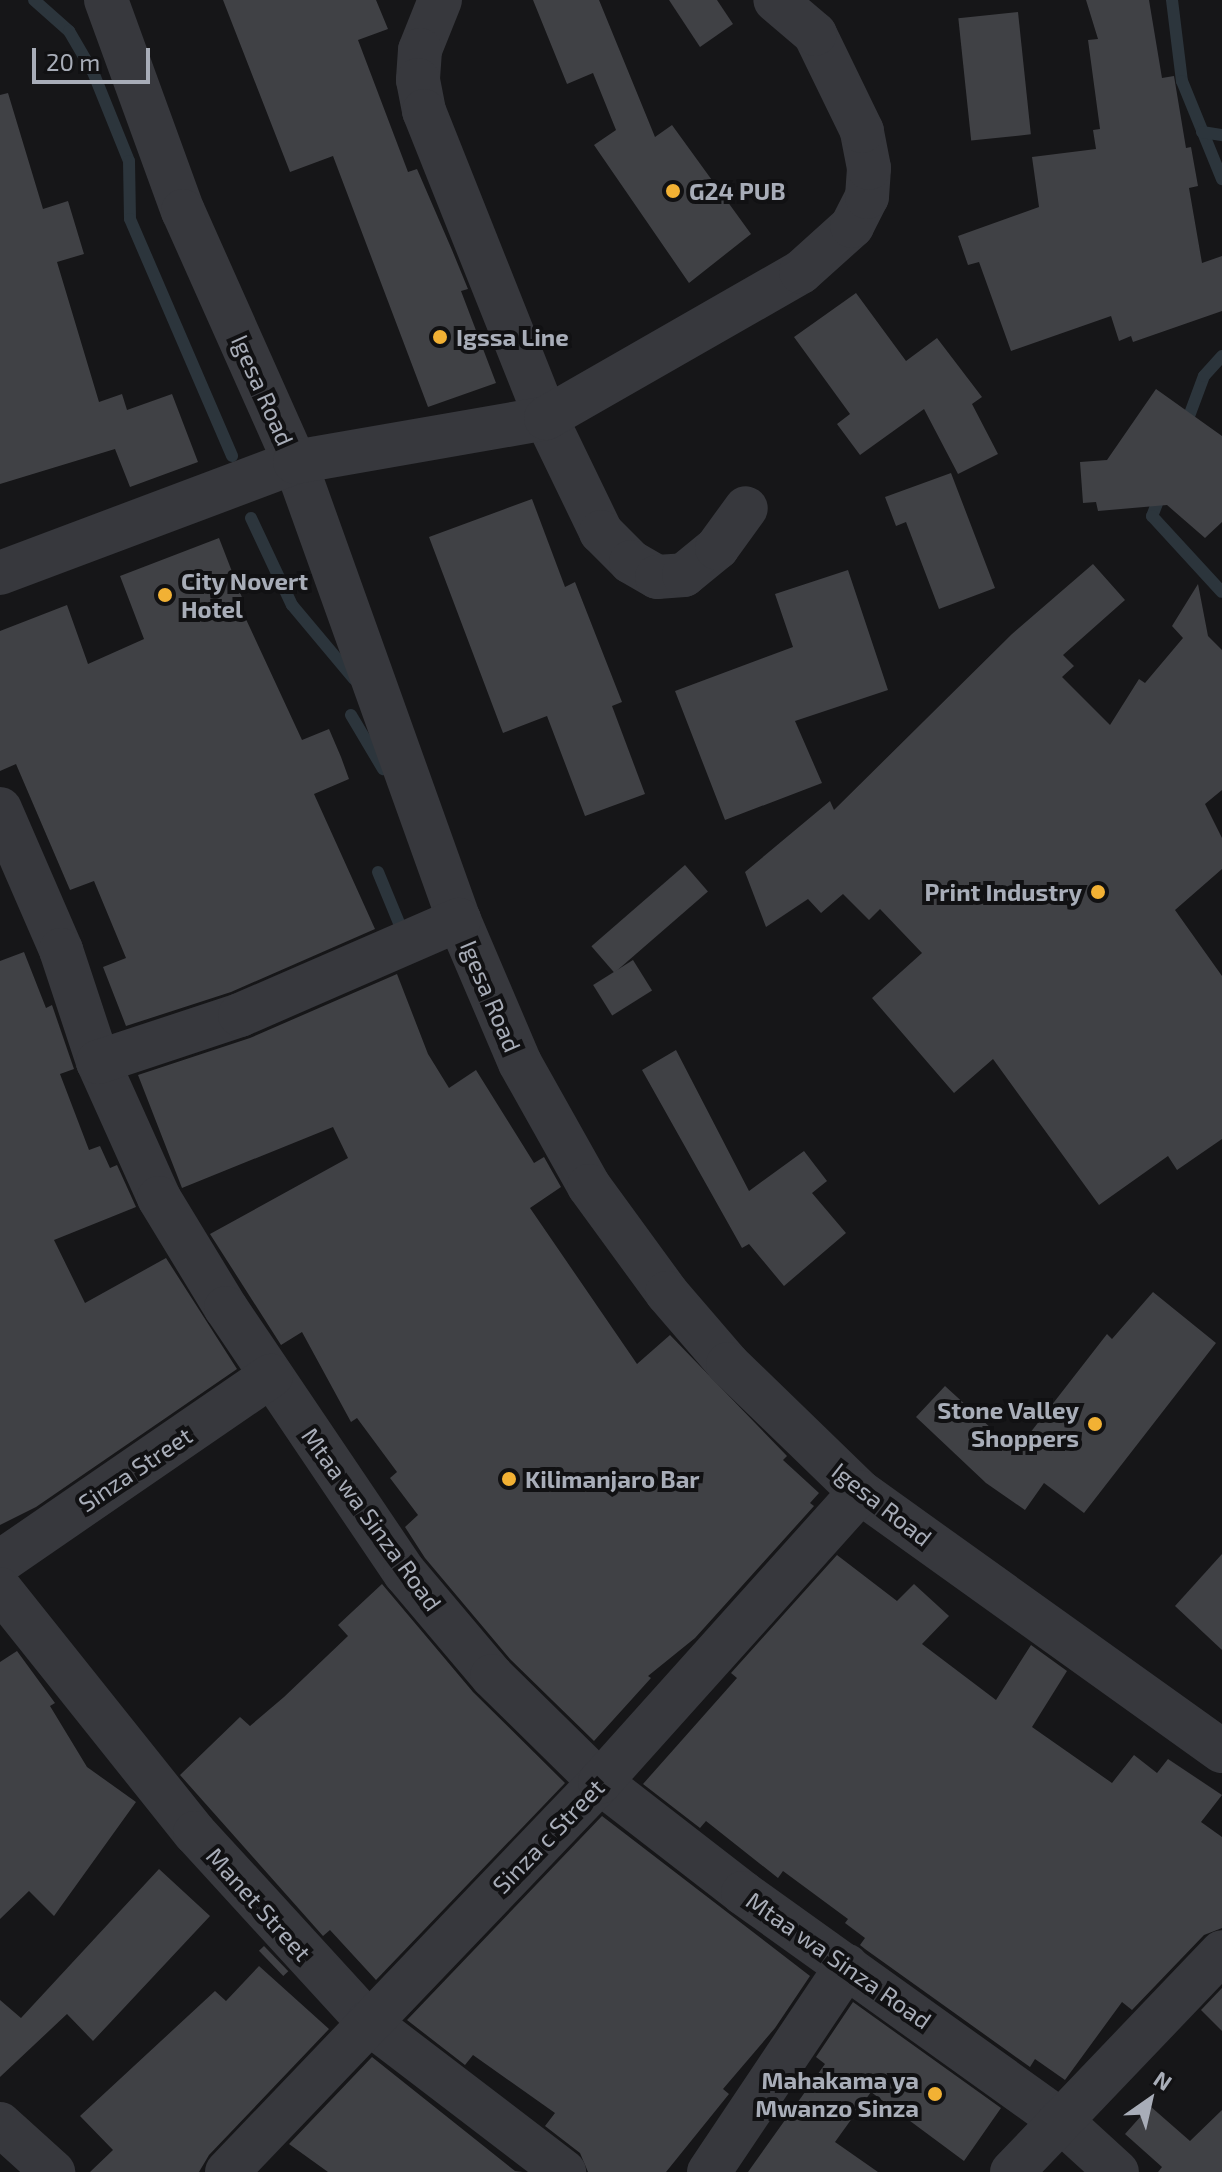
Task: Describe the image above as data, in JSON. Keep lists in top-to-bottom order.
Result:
{
  "streets": {
    "street": [
      "Igesa Road",
      "Sinza Street",
      "Mtaa wa Sinza Road",
      "Sinza c Street",
      "Manet Street"
    ]
  },
  "crossings": [
    ["Igesa Road", "Sinza c Street"],
    ["Sinza Street", "Mtaa wa Sinza Road"],
    ["Mtaa wa Sinza Road", "Sinza c Street"],
    ["Sinza c Street", "Manet Street"]
  ],
  "places": [
    "G24 PUB",
    "Igssa Line",
    "City Novert Hotel",
    "Print Industry",
    "Stone Valley Shoppers",
    "Kilimanjaro Bar",
    "Mahakama ya Mwanzo Sinza"
  ],
  "scale_bar": "20 m",
  "north": "top right"
}
